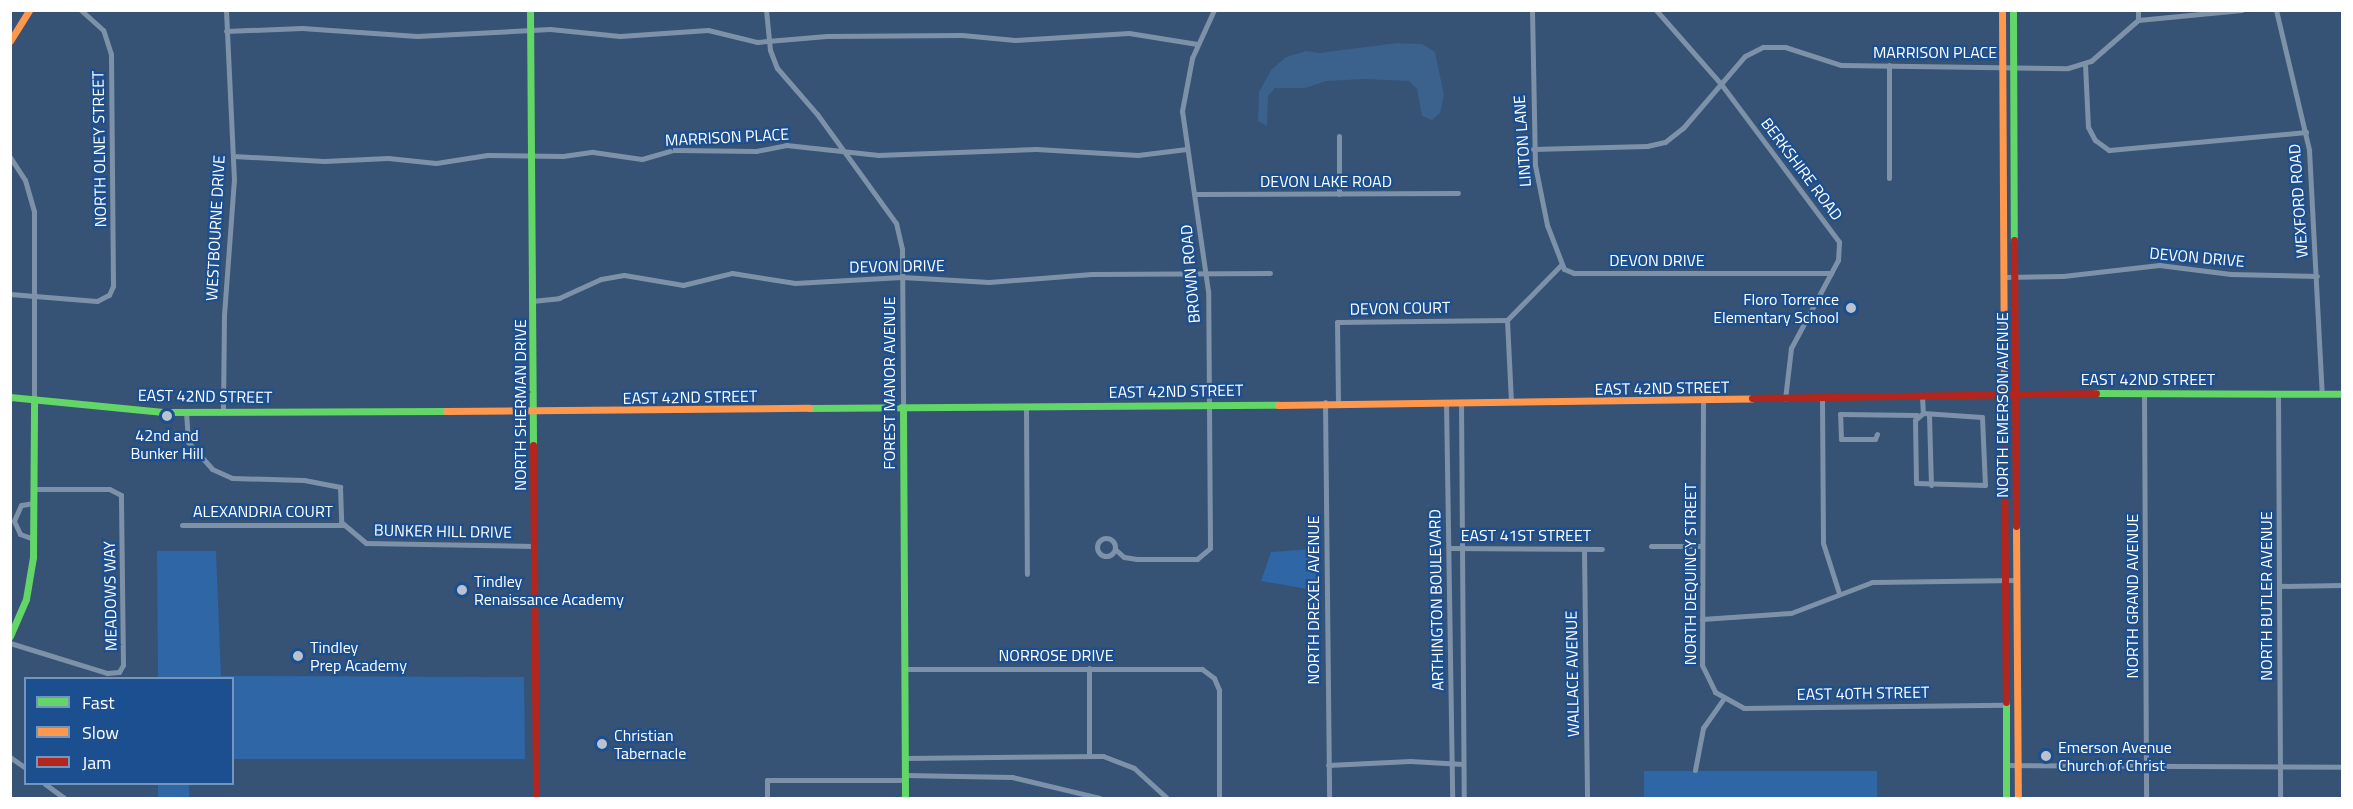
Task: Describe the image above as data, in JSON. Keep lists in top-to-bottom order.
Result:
{
  "streets": {
    "street": [
      "MARRISON PLACE",
      "LINTON LANE",
      "NORTH OLNEY STREET",
      "BERKSHIRE ROAD",
      "DEVON LAKE ROAD",
      "WEXFORD ROAD",
      "WESTBOURNE DRIVE",
      "DEVON DRIVE",
      "BROWN ROAD",
      "DEVON COURT",
      "EAST 42ND STREET",
      "FOREST MANOR AVENUE",
      "NORTH SHERMAN DRIVE",
      "NORTH EMERSON AVENUE",
      "ALEXANDRIA COURT",
      "BUNKER HILL DRIVE",
      "EAST 41ST STREET",
      "NORTH DEQUINCY STREET",
      "MEADOWS WAY",
      "NORTH GRAND AVENUE",
      "NORTH BUTLER AVENUE",
      "NORTH DREXEL AVENUE",
      "ARTHINGTON BOULEVARD",
      "NORROSE DRIVE",
      "WALLACE AVENUE",
      "EAST 40TH STREET"
    ]
  },
  "crossings": [
    ["MARRISON PLACE", "LINTON LANE"],
    ["MARRISON PLACE", "BERKSHIRE ROAD"],
    ["MARRISON PLACE", "WESTBOURNE DRIVE"],
    ["MARRISON PLACE", "BROWN ROAD"],
    ["MARRISON PLACE", "FOREST MANOR AVENUE"],
    ["MARRISON PLACE", "NORTH SHERMAN DRIVE"],
    ["MARRISON PLACE", "NORTH EMERSON AVENUE"],
    ["LINTON LANE", "DEVON DRIVE"],
    ["BERKSHIRE ROAD", "DEVON DRIVE"],
    ["BERKSHIRE ROAD", "EAST 42ND STREET"],
    ["DEVON LAKE ROAD", "BROWN ROAD"],
    ["WEXFORD ROAD", "DEVON DRIVE"],
    ["WEXFORD ROAD", "EAST 42ND STREET"],
    ["WESTBOURNE DRIVE", "EAST 42ND STREET"],
    ["DEVON DRIVE", "BROWN ROAD"],
    ["DEVON DRIVE", "FOREST MANOR AVENUE"],
    ["DEVON DRIVE", "NORTH SHERMAN DRIVE"],
    ["DEVON DRIVE", "NORTH EMERSON AVENUE"],
    ["BROWN ROAD", "EAST 42ND STREET"],
    ["DEVON COURT", "EAST 42ND STREET"],
    ["EAST 42ND STREET", "FOREST MANOR AVENUE"],
    ["EAST 42ND STREET", "NORTH SHERMAN DRIVE"],
    ["EAST 42ND STREET", "NORTH EMERSON AVENUE"],
    ["EAST 42ND STREET", "NORTH DEQUINCY STREET"],
    ["EAST 42ND STREET", "NORTH GRAND AVENUE"],
    ["EAST 42ND STREET", "NORTH BUTLER AVENUE"],
    ["EAST 42ND STREET", "NORTH DREXEL AVENUE"],
    ["EAST 42ND STREET", "ARTHINGTON BOULEVARD"],
    ["FOREST MANOR AVENUE", "NORROSE DRIVE"],
    ["NORTH SHERMAN DRIVE", "BUNKER HILL DRIVE"],
    ["NORTH EMERSON AVENUE", "EAST 40TH STREET"],
    ["ALEXANDRIA COURT", "BUNKER HILL DRIVE"],
    ["EAST 41ST STREET", "ARTHINGTON BOULEVARD"],
    ["EAST 41ST STREET", "WALLACE AVENUE"],
    ["NORTH DEQUINCY STREET", "EAST 40TH STREET"]
  ],
  "places": [
    "Floro Torrence Elementary School",
    "42nd and Bunker Hill",
    "Tindley Renaissance Academy",
    "Tindley Prep Academy",
    "Christian Tabernacle",
    "Emerson Avenue Church of Christ"
  ],
  "legend": ["Fast", "Slow", "Jam"]
}
